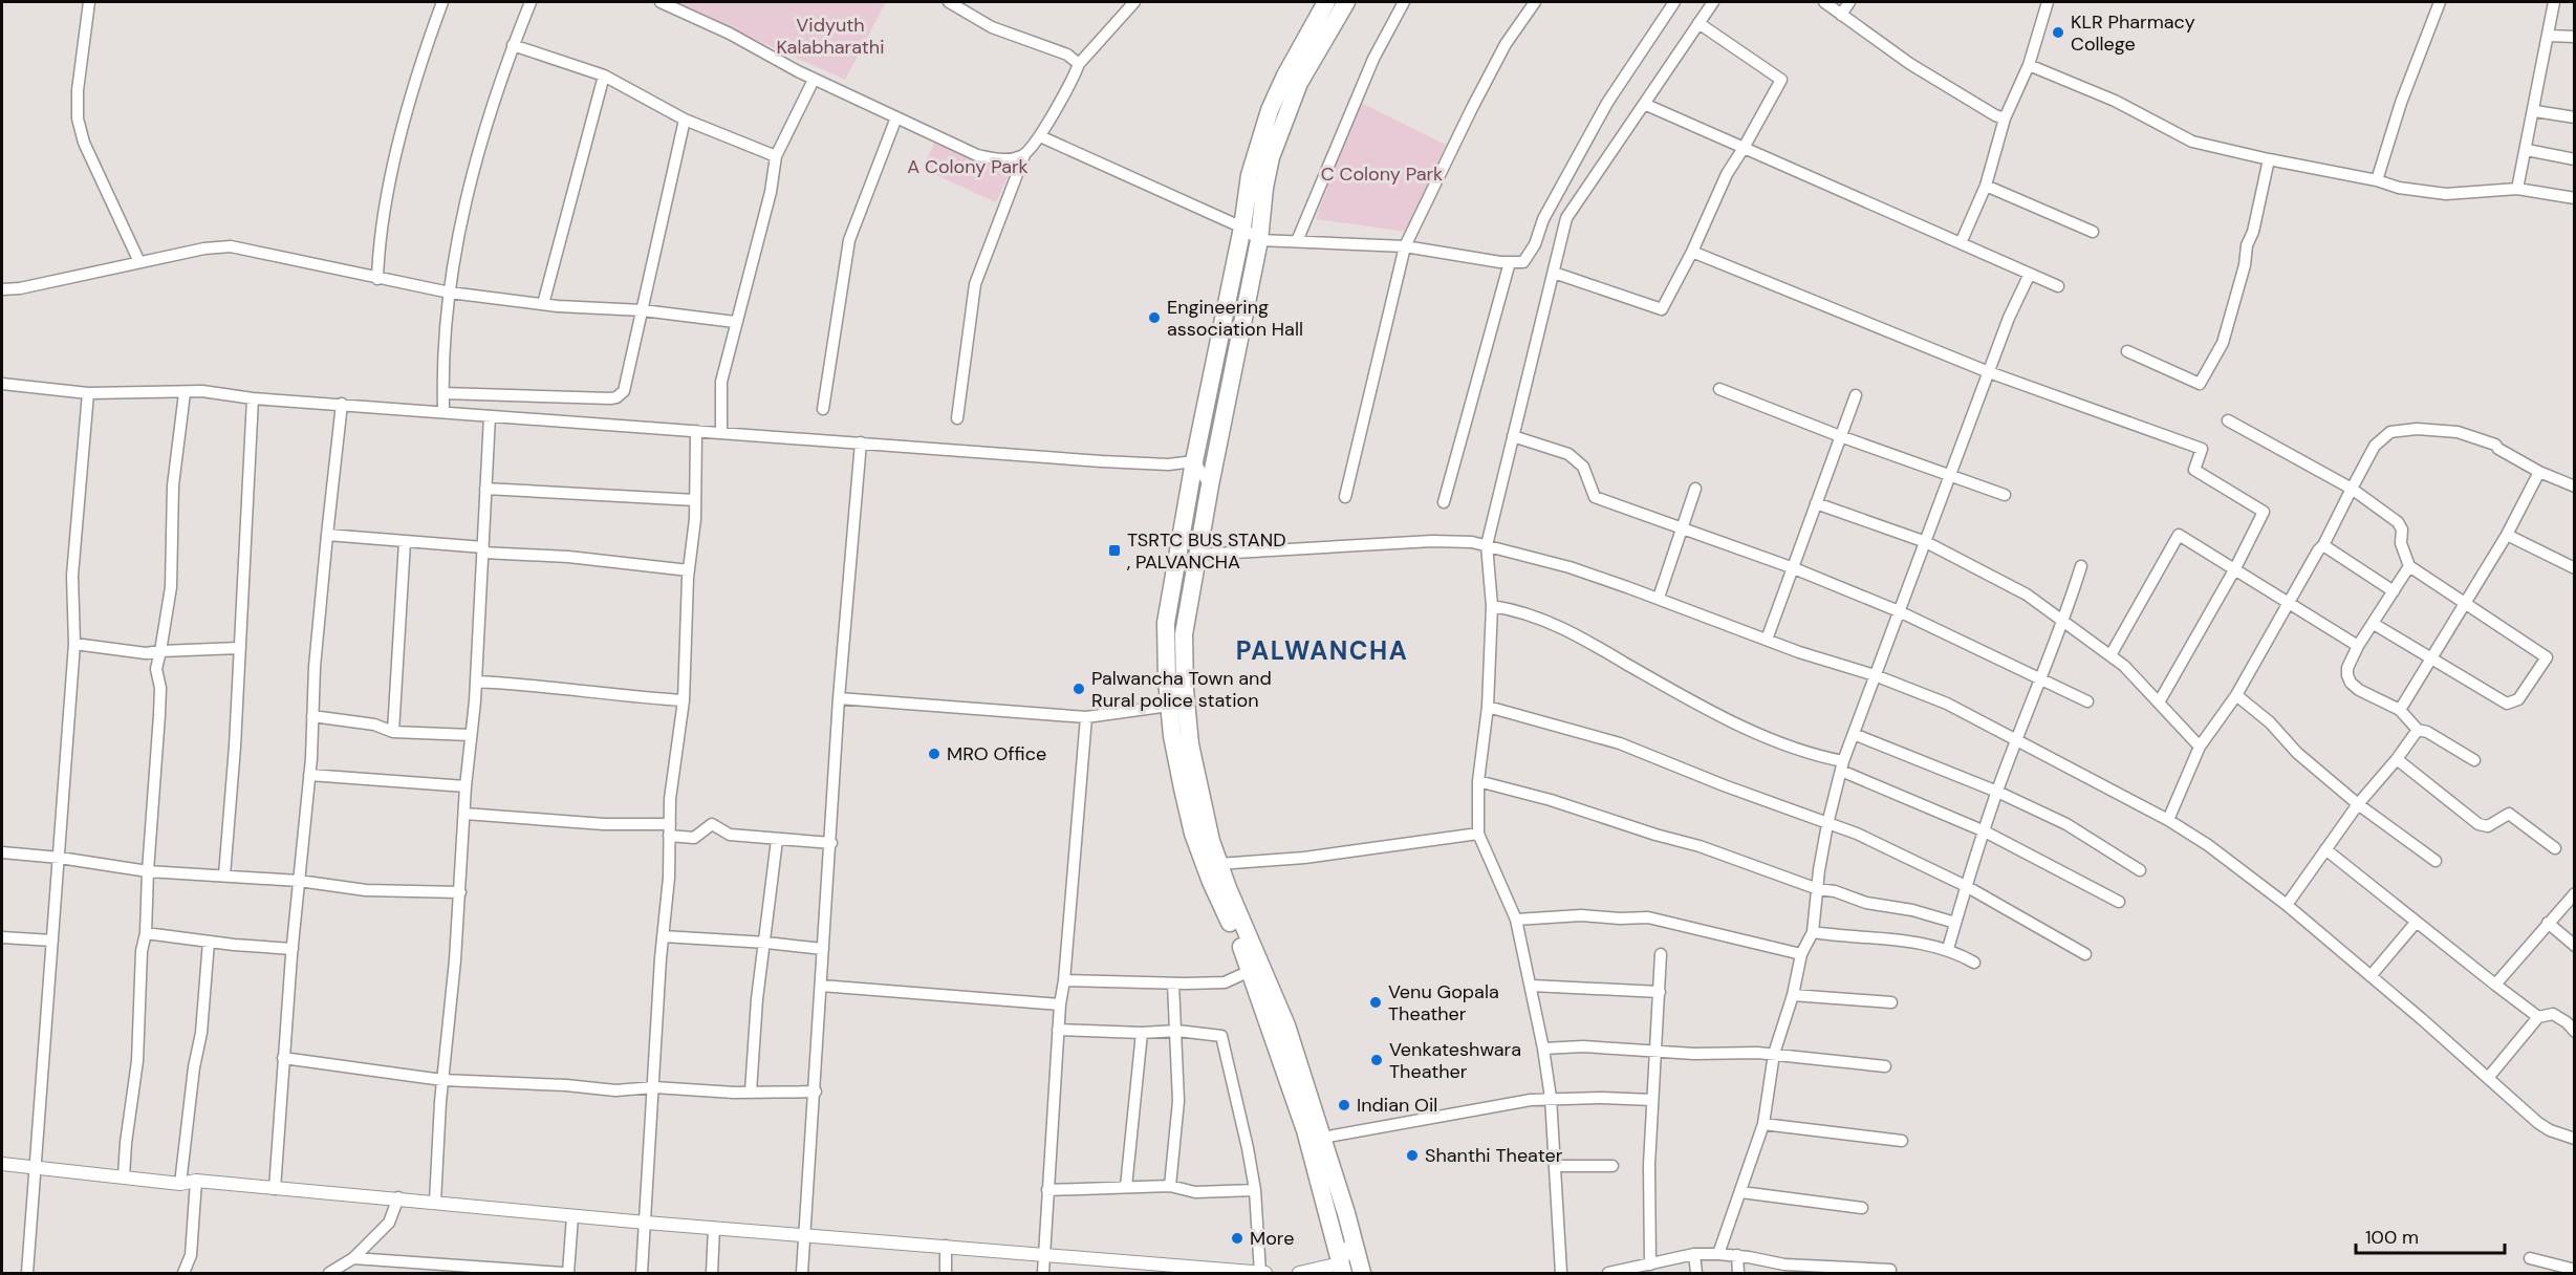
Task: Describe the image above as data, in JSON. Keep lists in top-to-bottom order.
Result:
{
  "districts": ["PALWANCHA"],
  "parks": ["Vidyuth Kalabharathi", "A Colony Park", "C Colony Park"],
  "places": {
    "other": [
      "KLR Pharmacy College",
      "Engineering association Hall",
      "Palwancha Town and Rural police station",
      "MRO Office",
      "Venu Gopala Theather",
      "Venkateshwara Theather",
      "Indian Oil",
      "Shanthi Theater",
      "More"
    ],
    "transit": ["TSRTC BUS STAND , PALVANCHA"]
  },
  "scale_bar": "100 m"
}
